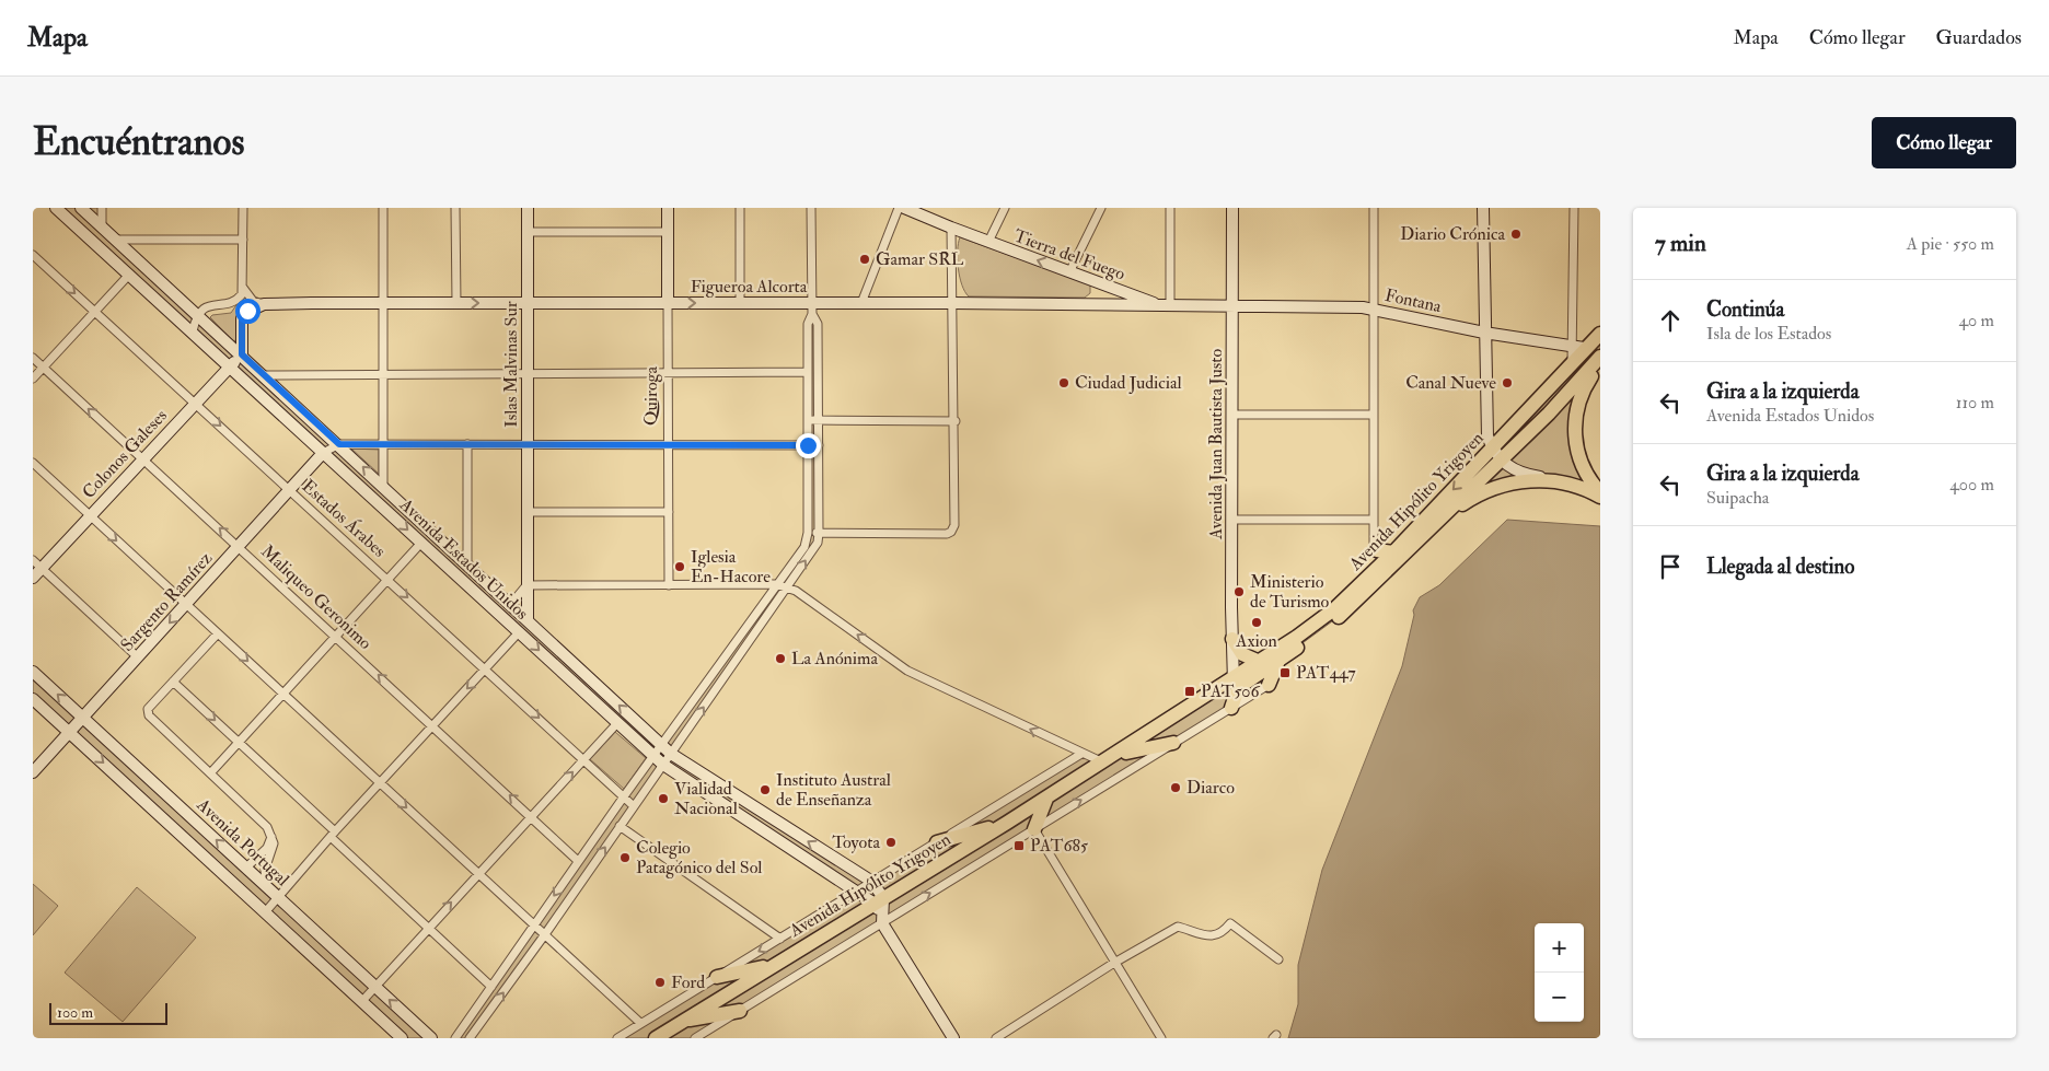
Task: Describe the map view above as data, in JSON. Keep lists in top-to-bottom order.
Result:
{
  "streets": {
    "highway": ["Avenida Hipólito Yrigoyen"],
    "main road": [
      "Tierra del Fuego",
      "Figueroa Alcorta",
      "Fontana",
      "Islas Malvinas Sur",
      "Quiroga",
      "Avenida Juan Bautista Justo",
      "Colonos Galeses",
      "Avenida Estados Unidos",
      "Sargento Ramírez",
      "Avenida Portugal"
    ],
    "street": ["Estados Árabes", "Maliqueo Geronimo"]
  },
  "crossings": [
    ["Tierra del Fuego", "Figueroa Alcorta"],
    ["Figueroa Alcorta", "Fontana"],
    ["Figueroa Alcorta", "Islas Malvinas Sur"],
    ["Figueroa Alcorta", "Quiroga"],
    ["Figueroa Alcorta", "Avenida Juan Bautista Justo"],
    ["Fontana", "Avenida Juan Bautista Justo"],
    ["Fontana", "Avenida Hipólito Yrigoyen"],
    ["Islas Malvinas Sur", "Avenida Estados Unidos"],
    ["Avenida Juan Bautista Justo", "Avenida Hipólito Yrigoyen"],
    ["Colonos Galeses", "Estados Árabes"],
    ["Colonos Galeses", "Avenida Estados Unidos"],
    ["Colonos Galeses", "Maliqueo Geronimo"],
    ["Avenida Hipólito Yrigoyen", "Avenida Estados Unidos"],
    ["Estados Árabes", "Sargento Ramírez"],
    ["Avenida Estados Unidos", "Sargento Ramírez"],
    ["Maliqueo Geronimo", "Sargento Ramírez"],
    ["Sargento Ramírez", "Avenida Portugal"]
  ],
  "one_way": ["Estados Árabes", "Maliqueo Geronimo"],
  "places": {
    "other": [
      "Diario Crónica",
      "Gamar SRL",
      "Ciudad Judicial",
      "Canal Nueve",
      "Iglesia En-Hacore",
      "Ministerio de Turismo",
      "Axion",
      "La Anónima",
      "Diarco",
      "Instituto Austral de Enseñanza",
      "Vialidad Nacional",
      "Toyota",
      "Colegio Patagónico del Sol",
      "Ford"
    ],
    "transit": ["PAT447", "PAT506", "PAT685"]
  },
  "scale_bar": "100 m",
  "page": {
    "header": "Mapa",
    "nav": ["Mapa", "Cómo llegar", "Guardados"],
    "buttons": "Cómo llegar",
    "title": "Encuéntranos",
    "heading": ["7 min", "A pie · 550 m"],
    "list": [
      ["Continúa", "Isla de los Estados", "40 m"],
      ["Gira a la izquierda", "Avenida Estados Unidos", "110 m"],
      ["Gira a la izquierda", "Suipacha", "400 m"],
      "Llegada al destino"
    ],
    "map_buttons": ["+", "−"],
    "scale": "100 m"
  }
}
